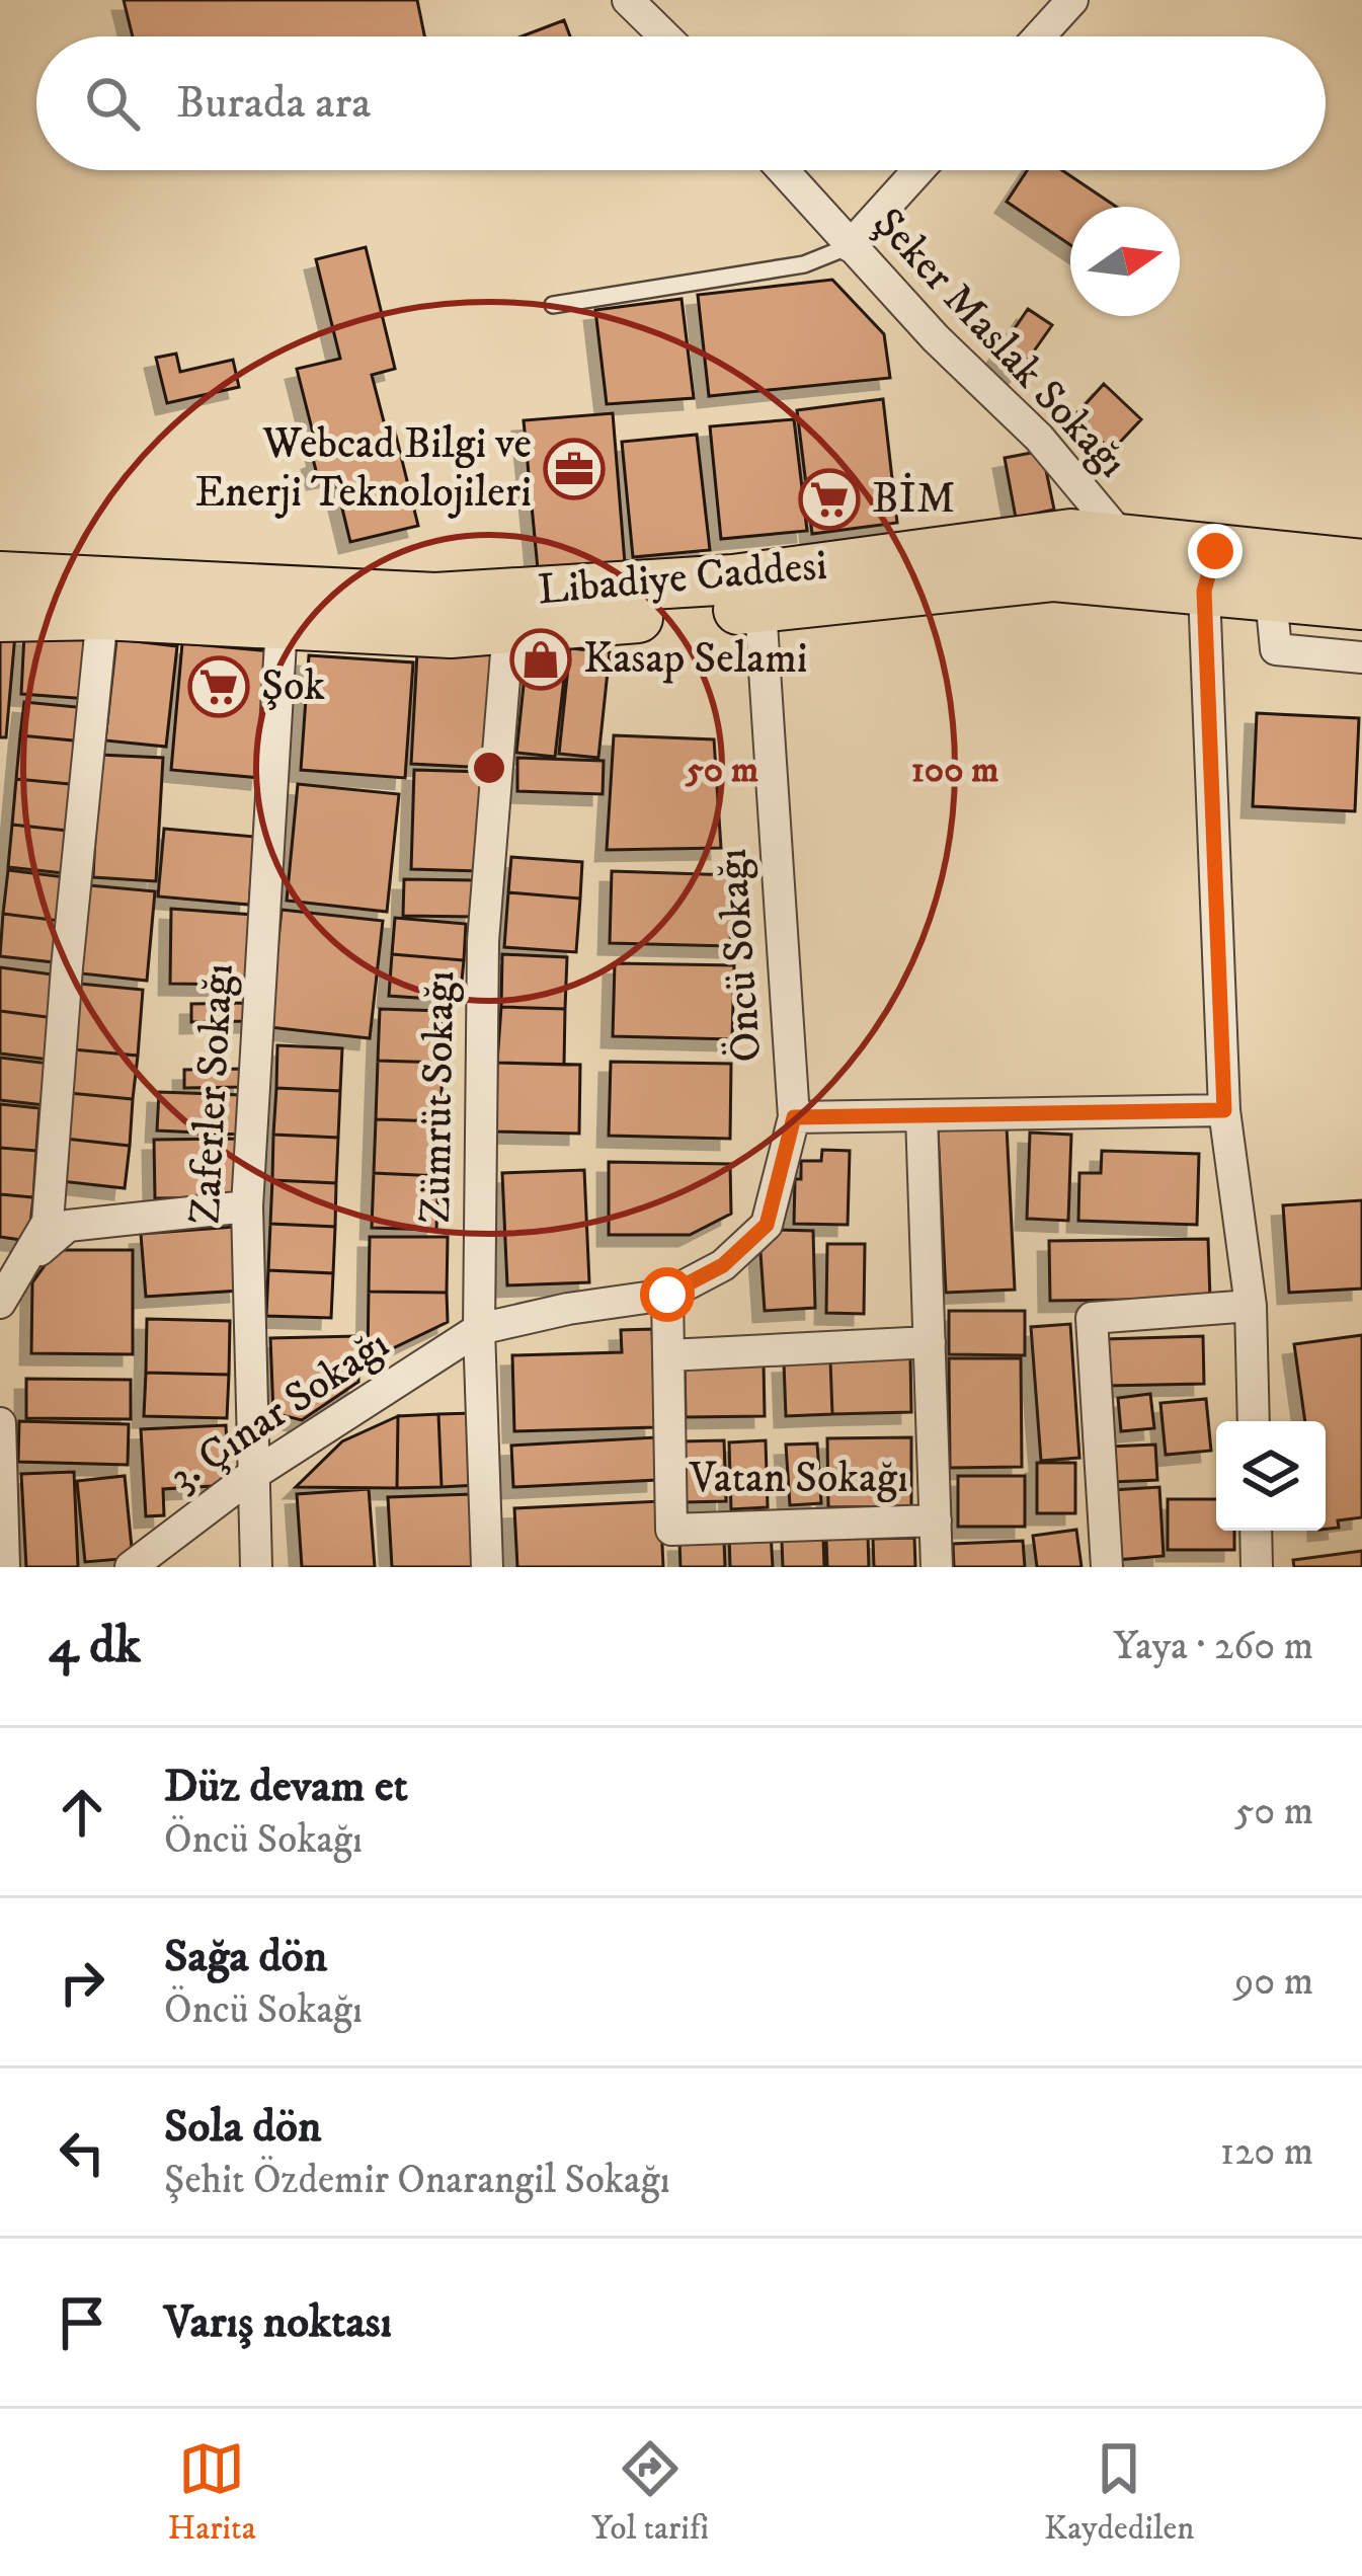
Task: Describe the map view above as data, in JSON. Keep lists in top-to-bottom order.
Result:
{
  "streets": {
    "main road": ["Libadiye Caddesi"],
    "street": [
      "Şeker Maslak Sokağı",
      "Öncü Sokağı",
      "Zaferler Sokağı",
      "Zümrüt Sokağı",
      "3. Çınar Sokağı",
      "Vatan Sokağı"
    ]
  },
  "crossings": [
    ["Şeker Maslak Sokağı", "Libadiye Caddesi"],
    ["Libadiye Caddesi", "Öncü Sokağı"],
    ["Libadiye Caddesi", "Zaferler Sokağı"],
    ["Libadiye Caddesi", "Zümrüt Sokağı"],
    ["Öncü Sokağı", "Zümrüt Sokağı"],
    ["Öncü Sokağı", "3. Çınar Sokağı"],
    ["Öncü Sokağı", "Vatan Sokağı"],
    ["Zaferler Sokağı", "3. Çınar Sokağı"],
    ["Zümrüt Sokağı", "3. Çınar Sokağı"]
  ],
  "places": {
    "office": ["Webcad Bilgi ve Enerji Teknolojileri"],
    "supermarket": ["BİM", "Şok"],
    "shop": ["Kasap Selami"]
  },
  "north": "right",
  "page": {
    "search": "Burada ara",
    "heading": ["4 dk", "Yaya · 260 m"],
    "list": [
      ["Düz devam et", "Öncü Sokağı", "50 m"],
      ["Sağa dön", "Öncü Sokağı", "90 m"],
      ["Sola dön", "Şehit Özdemir Onarangil Sokağı", "120 m"],
      "Varış noktası"
    ],
    "nav": ["Harita", "Yol tarifi", "Kaydedilen"]
  },
  "rings": ["50 m", "100 m"]
}
